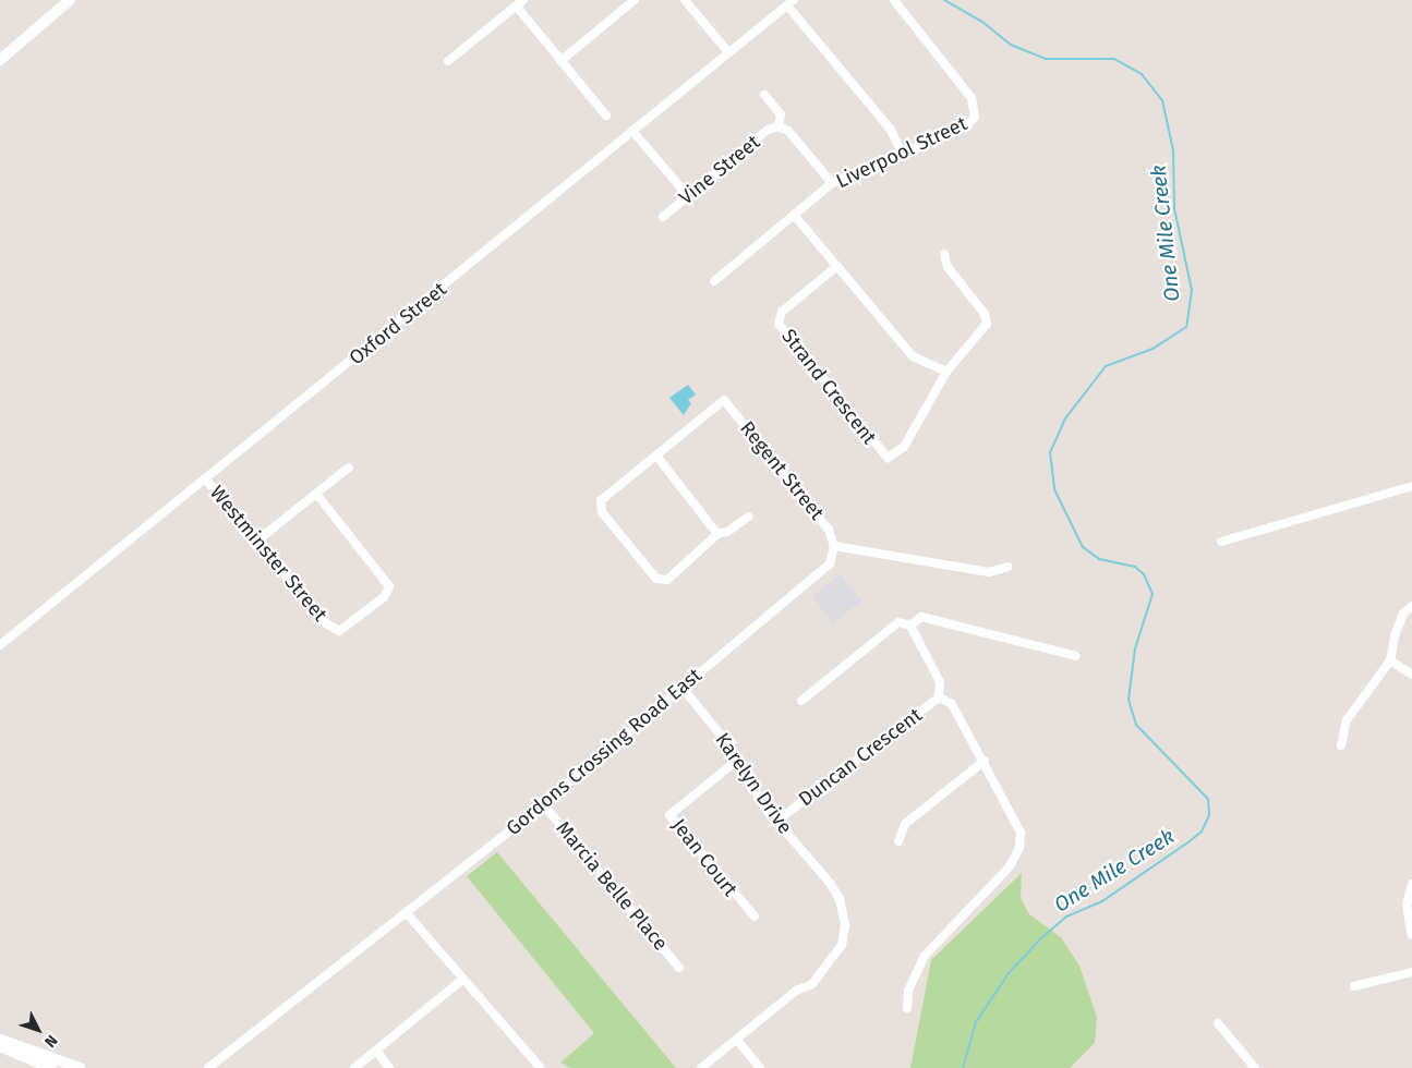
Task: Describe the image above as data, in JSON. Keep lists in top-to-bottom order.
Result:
{
  "streets": {
    "street": [
      "Liverpool Street",
      "Vine Street",
      "Oxford Street",
      "Strand Crescent",
      "Regent Street",
      "Westminster Street",
      "Gordons Crossing Road East",
      "Duncan Crescent",
      "Karelyn Drive",
      "Jean Court",
      "Marcia Belle Place"
    ]
  },
  "crossings": [
    ["Liverpool Street", "Vine Street"],
    ["Oxford Street", "Westminster Street"],
    ["Regent Street", "Gordons Crossing Road East"],
    ["Gordons Crossing Road East", "Karelyn Drive"],
    ["Gordons Crossing Road East", "Marcia Belle Place"],
    ["Duncan Crescent", "Karelyn Drive"],
    ["Karelyn Drive", "Jean Court"]
  ],
  "water": ["One Mile Creek"],
  "north": "bottom right"
}
